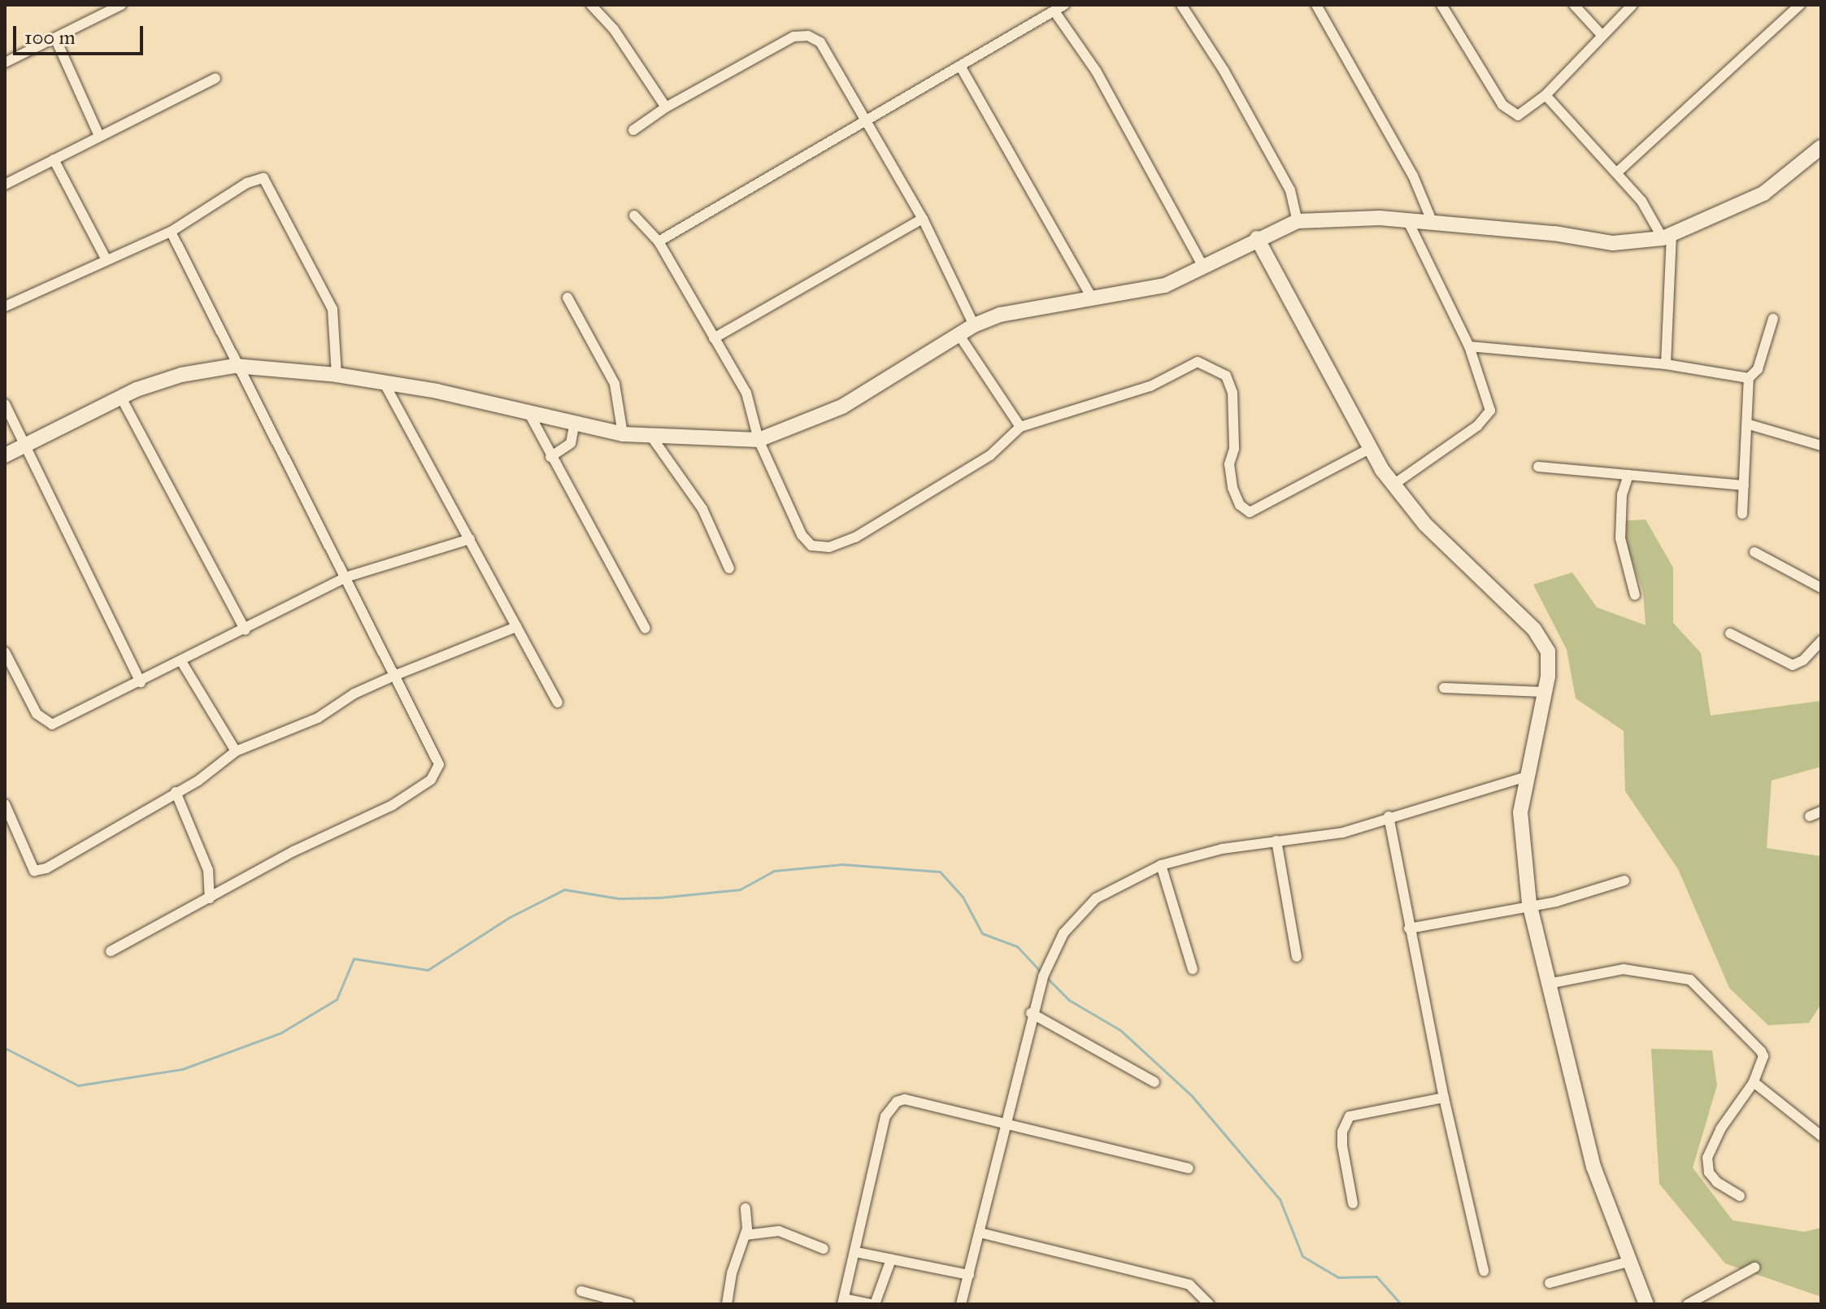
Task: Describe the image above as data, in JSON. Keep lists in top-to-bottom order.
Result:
{
  "scale_bar": "100 m"
}
